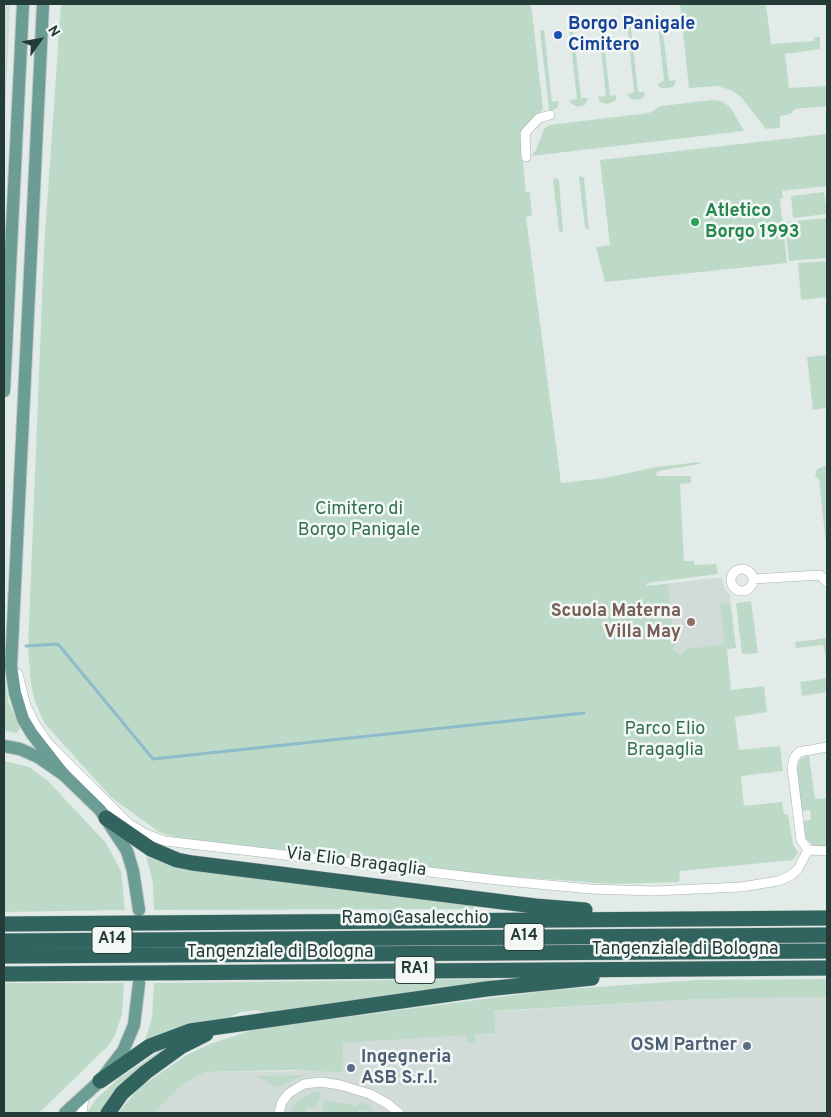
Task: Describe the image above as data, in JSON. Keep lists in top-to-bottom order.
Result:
{
  "streets": {
    "highway": [
      "Ramo Casalecchio",
      "A14",
      "Tangenziale di Bologna",
      "RA1"
    ],
    "street": ["Via Elio Bragaglia"]
  },
  "parks": ["Cimitero di Borgo Panigale", "Parco Elio Bragaglia"],
  "places": [
    "Borgo Panigale Cimitero",
    "Atletico Borgo 1993",
    "Scuola Materna Villa May",
    "OSM Partner",
    "Ingegneria ASB S.r.l."
  ],
  "north": "top right"
}
